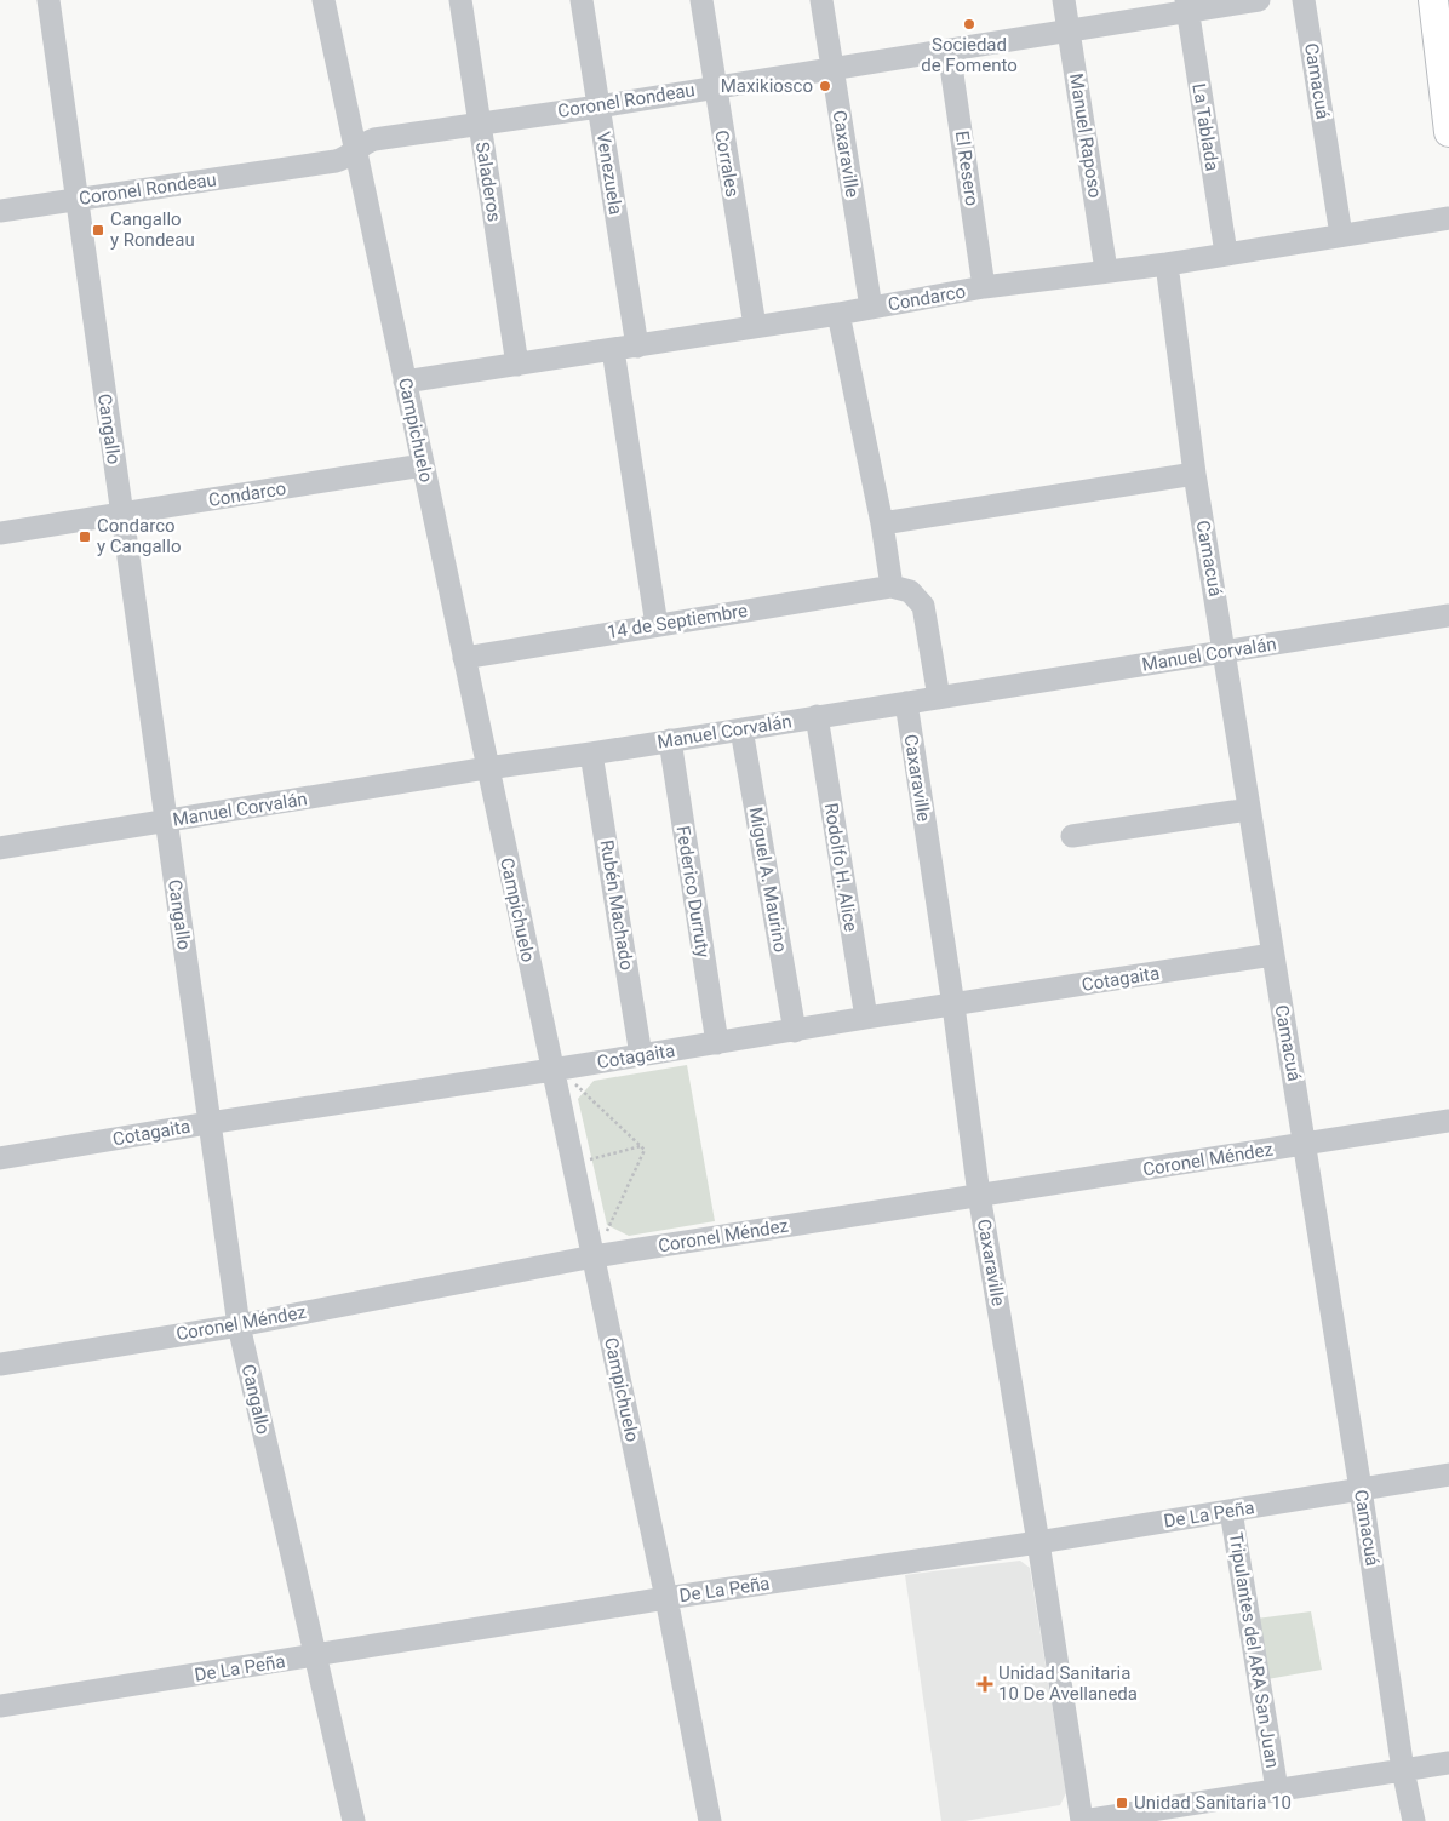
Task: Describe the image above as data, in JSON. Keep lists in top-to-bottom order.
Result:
{
  "streets": {
    "street": [
      "Camacuá",
      "Coronel Rondeau",
      "La Tablada",
      "Manuel Raposo",
      "Caxaraville",
      "Corrales",
      "El Resero",
      "Venezuela",
      "Saladeros",
      "Condarco",
      "Cangallo",
      "Campichuelo",
      "14 de Septiembre",
      "Manuel Corvalán",
      "Rodolfo H. Alice",
      "Miguel A. Maurino",
      "Federico Durruty",
      "Rubén Machado",
      "Cotagaita",
      "Coronel Méndez",
      "De La Peña",
      "Tripulantes del ARA San Juan"
    ]
  },
  "crossings": [
    ["Camacuá", "Condarco"],
    ["Camacuá", "Manuel Corvalán"],
    ["Camacuá", "Cotagaita"],
    ["Camacuá", "Coronel Méndez"],
    ["Camacuá", "De La Peña"],
    ["Coronel Rondeau", "La Tablada"],
    ["Coronel Rondeau", "Manuel Raposo"],
    ["Coronel Rondeau", "Caxaraville"],
    ["Coronel Rondeau", "Corrales"],
    ["Coronel Rondeau", "El Resero"],
    ["Coronel Rondeau", "Venezuela"],
    ["Coronel Rondeau", "Saladeros"],
    ["Coronel Rondeau", "Cangallo"],
    ["Coronel Rondeau", "Campichuelo"],
    ["La Tablada", "Condarco"],
    ["Manuel Raposo", "Condarco"],
    ["Caxaraville", "Condarco"],
    ["Caxaraville", "Manuel Corvalán"],
    ["Caxaraville", "Cotagaita"],
    ["Caxaraville", "Coronel Méndez"],
    ["Caxaraville", "De La Peña"],
    ["Corrales", "Condarco"],
    ["El Resero", "Condarco"],
    ["Venezuela", "Condarco"],
    ["Saladeros", "Condarco"],
    ["Condarco", "Cangallo"],
    ["Condarco", "Campichuelo"],
    ["Cangallo", "Manuel Corvalán"],
    ["Cangallo", "Cotagaita"],
    ["Cangallo", "Coronel Méndez"],
    ["Cangallo", "De La Peña"],
    ["Campichuelo", "14 de Septiembre"],
    ["Campichuelo", "Manuel Corvalán"],
    ["Campichuelo", "Cotagaita"],
    ["Campichuelo", "Coronel Méndez"],
    ["Campichuelo", "De La Peña"],
    ["Manuel Corvalán", "Rodolfo H. Alice"],
    ["Manuel Corvalán", "Miguel A. Maurino"],
    ["Manuel Corvalán", "Federico Durruty"],
    ["Manuel Corvalán", "Rubén Machado"],
    ["Rodolfo H. Alice", "Cotagaita"],
    ["Miguel A. Maurino", "Cotagaita"],
    ["Federico Durruty", "Cotagaita"],
    ["Rubén Machado", "Cotagaita"],
    ["De La Peña", "Tripulantes del ARA San Juan"]
  ],
  "places": {
    "other": ["Sociedad de Fomento", "Maxikiosco"],
    "transit": ["Cangallo y Rondeau", "Condarco y Cangallo", "Unidad Sanitaria 10"],
    "health": ["Unidad Sanitaria 10 De Avellaneda"]
  }
}
